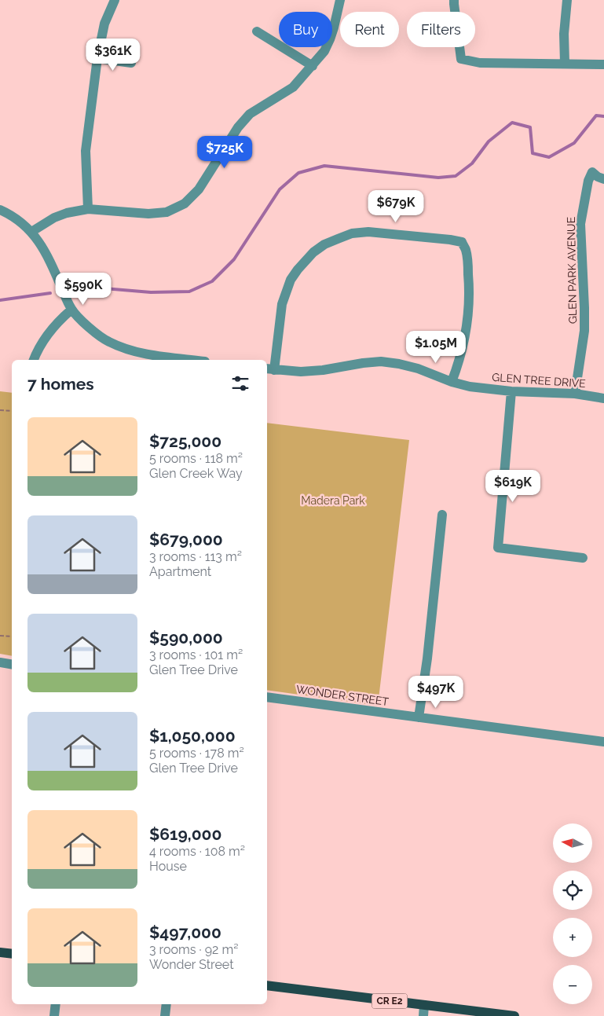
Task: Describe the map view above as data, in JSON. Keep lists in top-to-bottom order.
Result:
{
  "streets": {
    "main road": ["CR E2"],
    "street": ["GLEN PARK AVENUE", "GLEN TREE DRIVE", "WONDER STREET"]
  },
  "crossings": [
    ["GLEN PARK AVENUE", "GLEN TREE DRIVE"]
  ],
  "parks": ["Madera Park"],
  "north": "left",
  "page": {
    "chip": ["Buy", "Rent", "Filters"],
    "price": [
      "$361K",
      "$725K",
      "$679K",
      "$590K",
      "$1.05M",
      "$619K",
      "$497K"
    ],
    "heading": "7 homes",
    "list": [
      {
        "name": "$725,000",
        "note": "5 rooms · 118 m² · Glen Creek Way"
      },
      {
        "name": "$679,000",
        "note": "3 rooms · 113 m² · Apartment"
      },
      {
        "name": "$590,000",
        "note": "3 rooms · 101 m² · Glen Tree Drive"
      },
      {
        "name": "$1,050,000",
        "note": "5 rooms · 178 m² · Glen Tree Drive"
      },
      {
        "name": "$619,000",
        "note": "4 rooms · 108 m² · House"
      },
      {
        "name": "$497,000",
        "note": "3 rooms · 92 m² · Wonder Street"
      }
    ],
    "map_buttons": ["+", "−"]
  }
}
